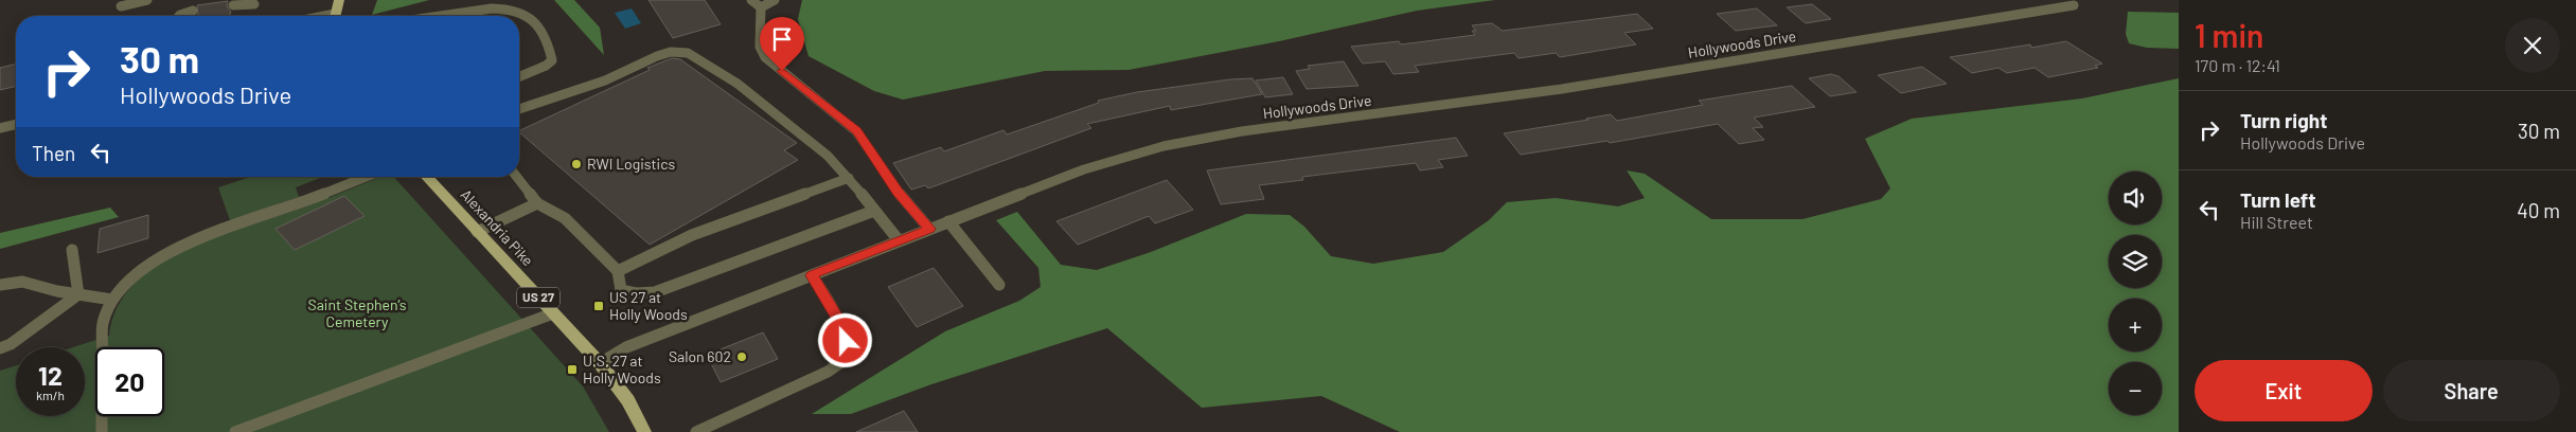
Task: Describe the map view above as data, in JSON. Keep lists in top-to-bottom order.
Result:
{
  "streets": {
    "main road": ["Alexandria Pike", "US 27"],
    "street": ["Hollywoods Drive"]
  },
  "crossings": [
    ["Hollywoods Drive", "Alexandria Pike"]
  ],
  "parks": ["Saint Stephen’s Cemetery"],
  "places": {
    "other": ["RWI Logistics", "Salon 602"],
    "transit": ["US 27 at Holly Woods", "U.S. 27 at Holly Woods"]
  },
  "page": {
    "heading": ["1 min", "170 m · 12:41"],
    "turn": ["30 m", "Hollywoods Drive"],
    "list": [
      {
        "name": "Turn right",
        "note": "Hollywoods Drive",
        "value": "30 m"
      },
      {
        "name": "Turn left",
        "note": "Hill Street",
        "value": "40 m"
      }
    ],
    "then": "Then",
    "map_buttons": ["+", "−"],
    "speed": "12 km/h",
    "limit": "20",
    "buttons": ["Exit", "Share"]
  }
}
